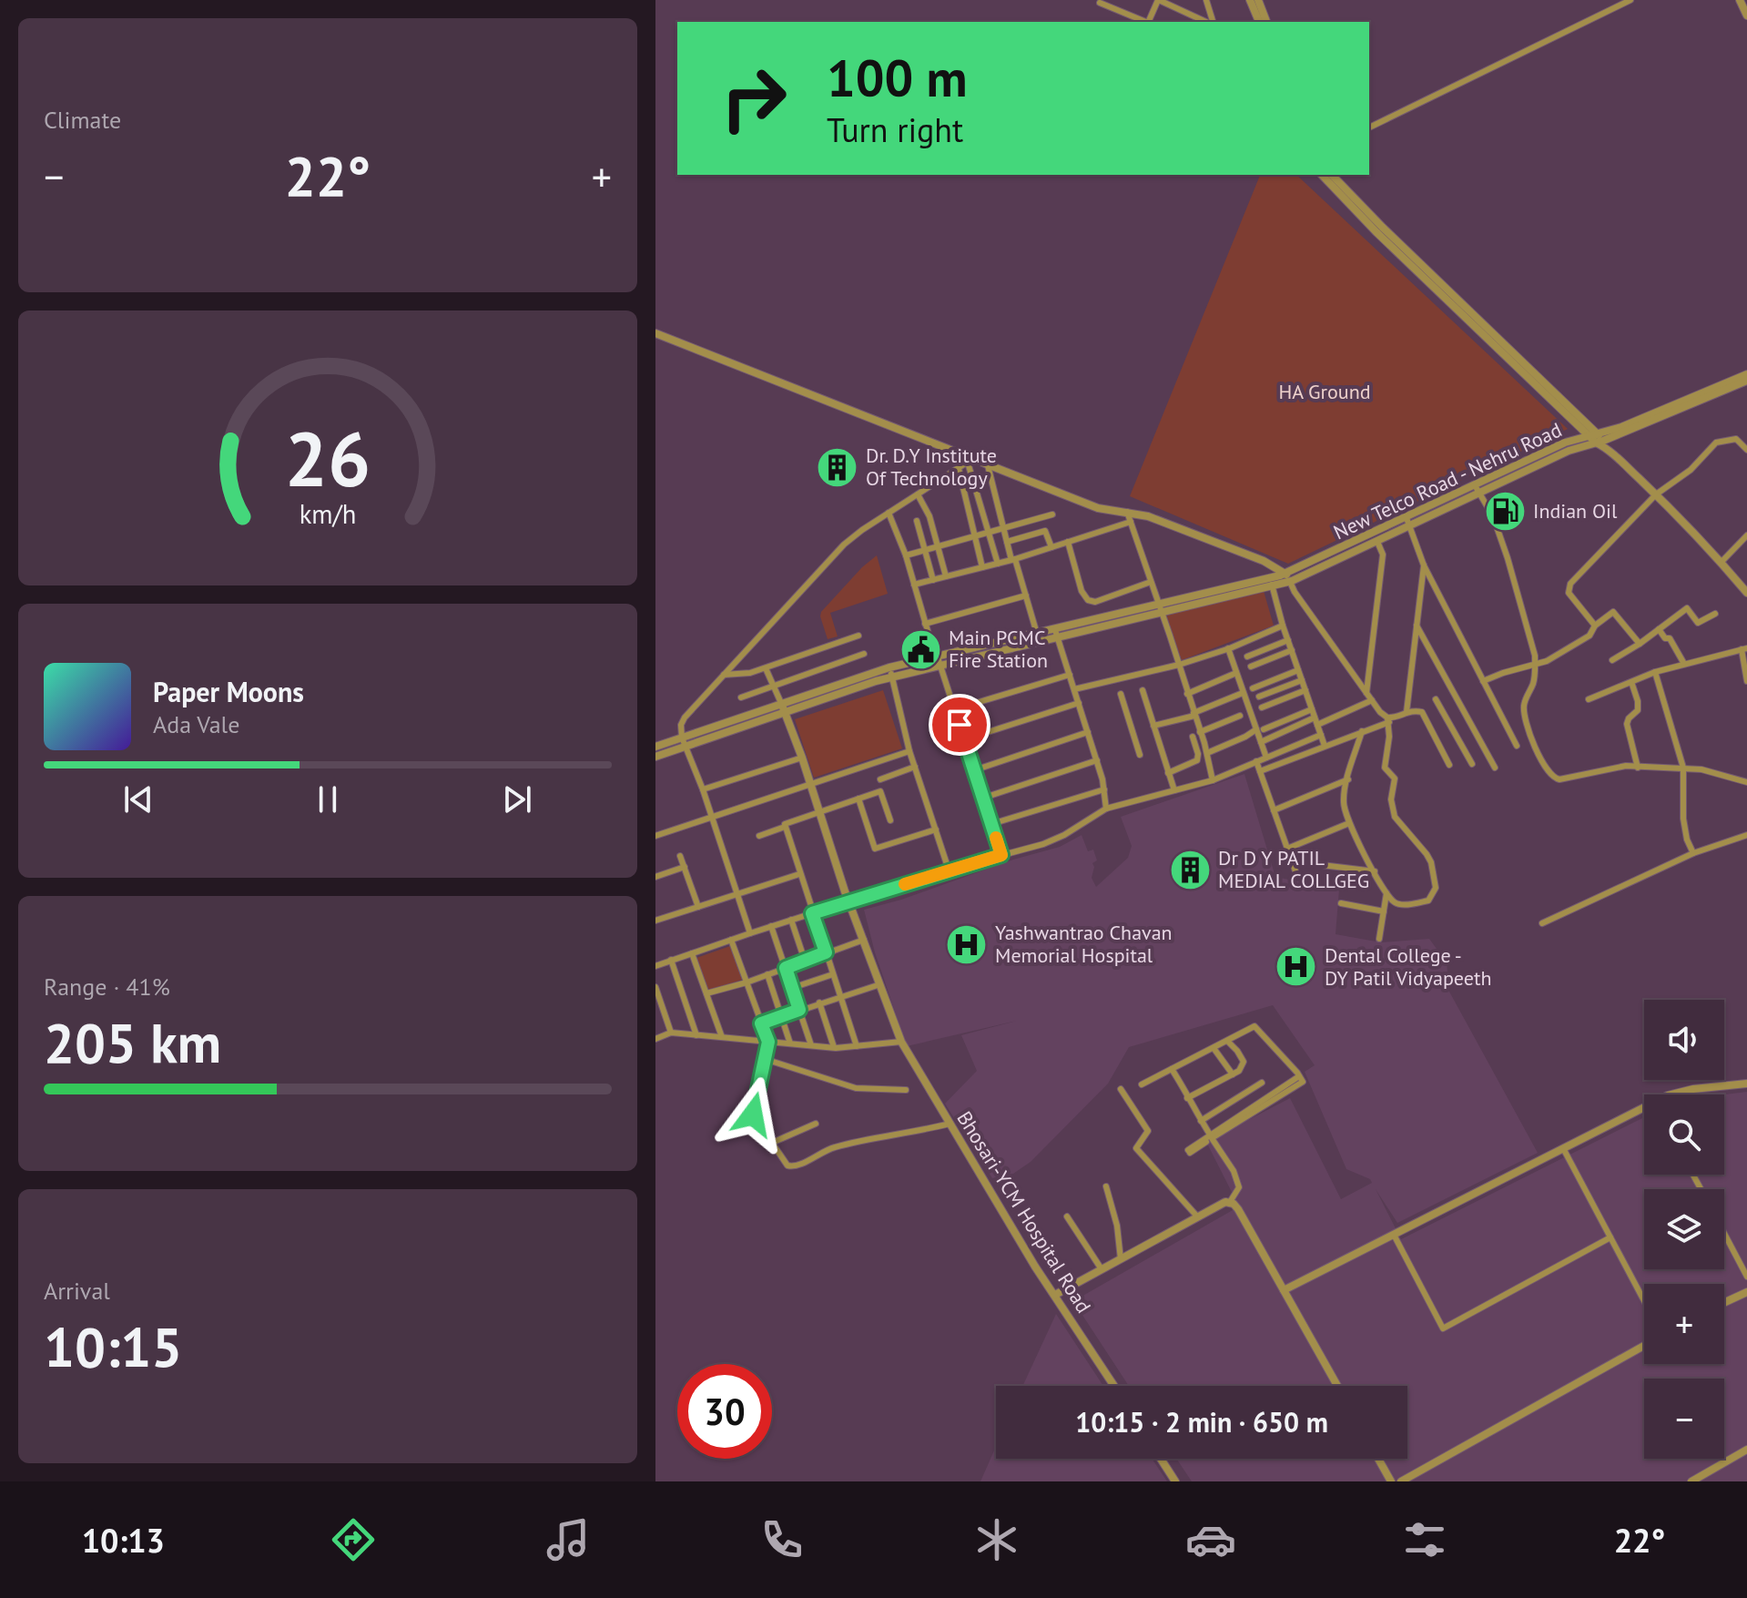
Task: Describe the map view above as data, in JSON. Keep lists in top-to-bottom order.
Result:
{
  "streets": {
    "street": ["New Telco Road - Nehru Road", "Bhosari-YCM Hospital Road"]
  },
  "parks": ["HA Ground"],
  "places": {
    "building": ["Dr. D.Y Institute Of Technology", "Dr D Y PATIL MEDIAL COLLGEG"],
    "fuel station": ["Indian Oil"],
    "public building": ["Main PCMC Fire Station"],
    "hospital": ["Yashwantrao Chavan Memorial Hospital", "Dental College - DY Patil Vidyapeeth"]
  },
  "page": {
    "tile": [
      "Climate",
      ["Range · 41%", "205 km"],
      ["Arrival", "10:15"]
    ],
    "turn": ["100 m", "Turn right"],
    "heat": ["−", "22°", "+"],
    "song": ["Paper Moons", "Ada Vale"],
    "map_buttons": ["+", "−"],
    "limit": "30",
    "trip": "10:15 · 2 min · 650 m",
    "tabs": ["10:13", "22°"],
    "gauge": ["26", "km/h"]
  }
}
